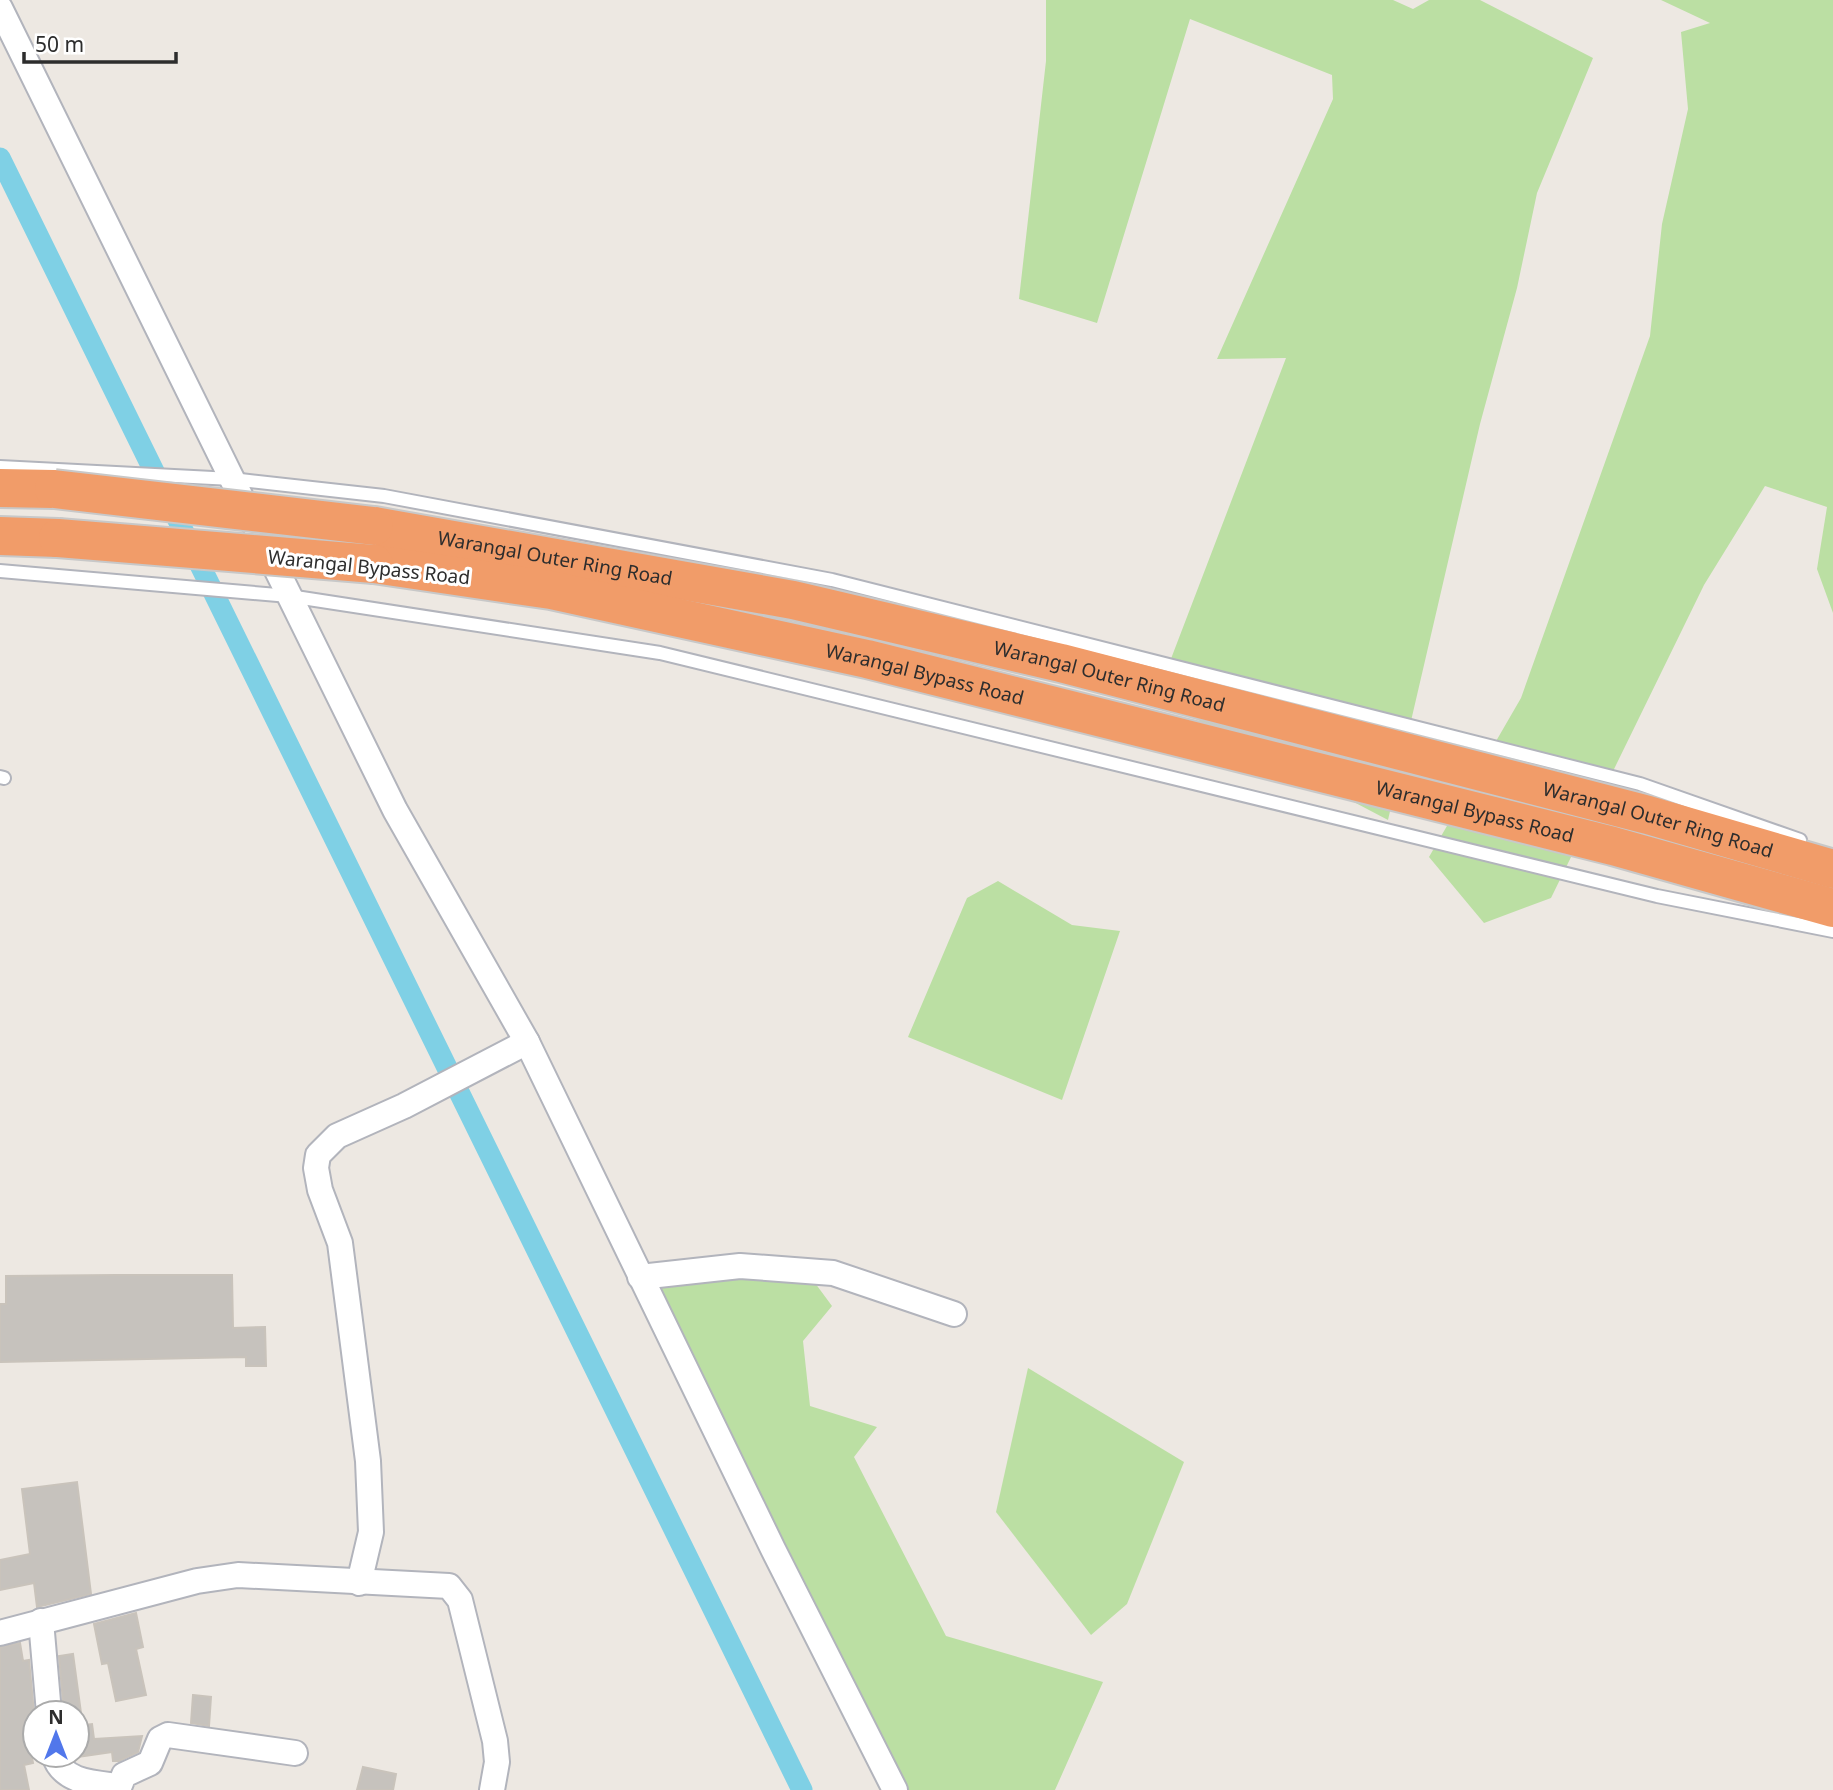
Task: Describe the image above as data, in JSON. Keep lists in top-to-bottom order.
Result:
{
  "streets": {
    "highway": ["Warangal Outer Ring Road", "Warangal Bypass Road"]
  },
  "scale_bar": "50 m",
  "north": "top"
}
